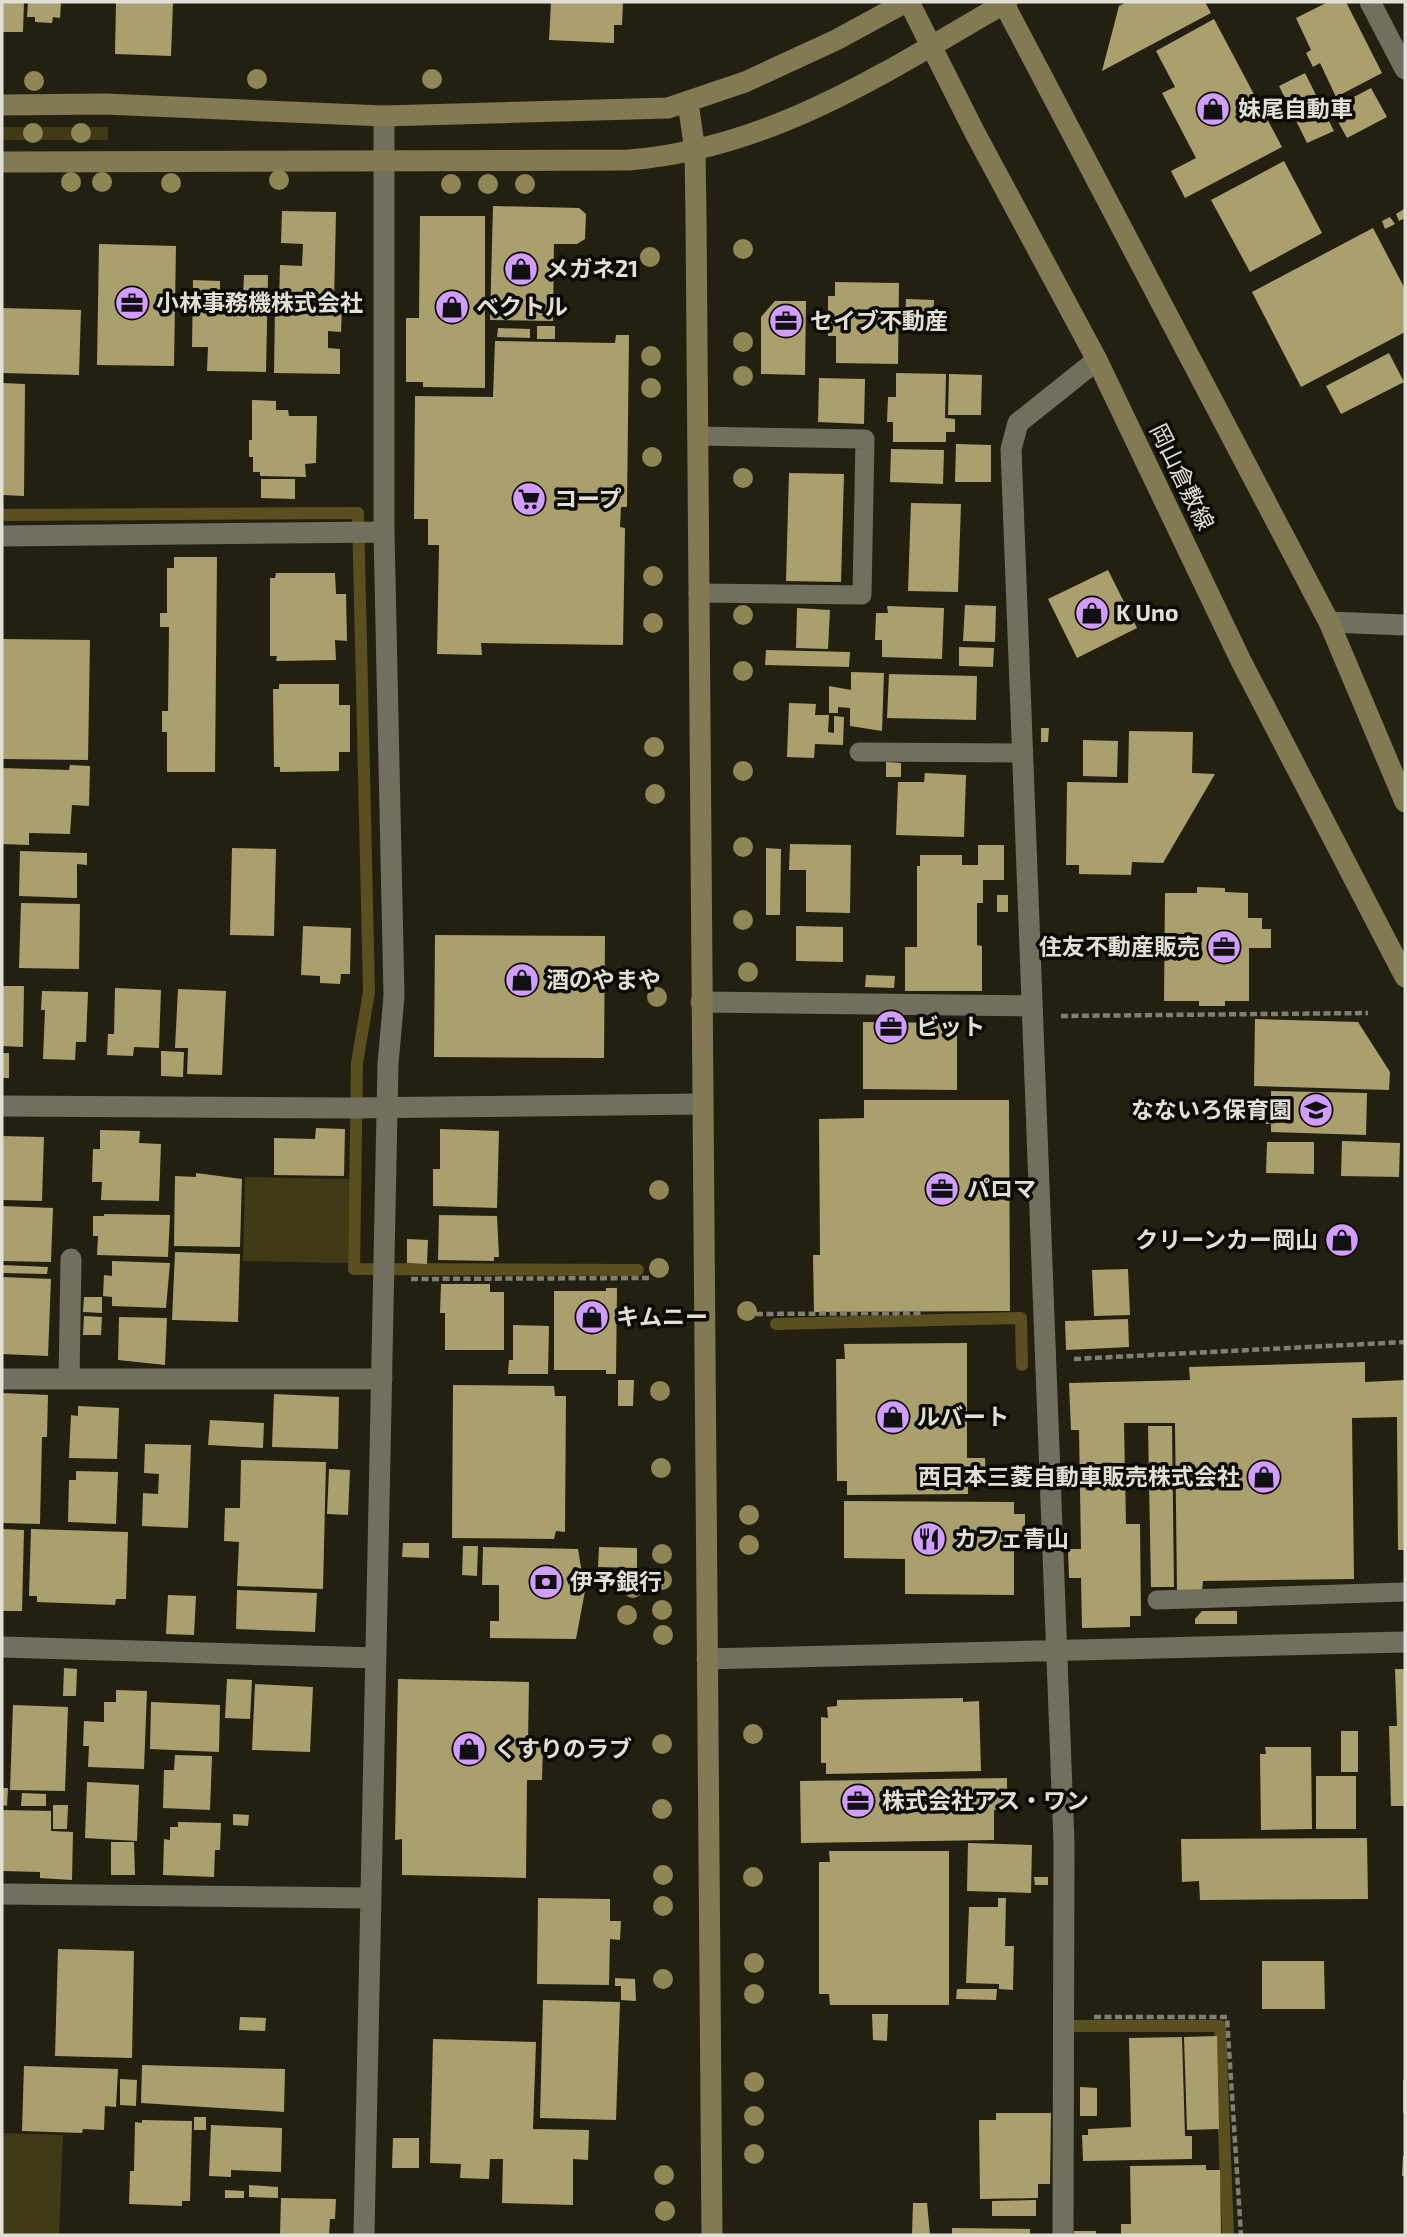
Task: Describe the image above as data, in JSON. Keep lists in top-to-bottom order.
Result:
{
  "streets": {
    "street": ["岡山倉敷線"]
  },
  "places": {
    "shop": [
      "妹尾自動車",
      "メガネ21",
      "ベクトル",
      "K Uno",
      "酒のやまや",
      "クリーンカー岡山",
      "キムニー",
      "ルバート",
      "西日本三菱自動車販売株式会社",
      "くすりのラブ"
    ],
    "office": [
      "小林事務機株式会社",
      "セイブ不動産",
      "住友不動産販売",
      "ビット",
      "パロマ",
      "株式会社アス・ワン"
    ],
    "supermarket": ["コープ"],
    "school or university": ["なないろ保育園"],
    "restaurant": ["カフェ青山"],
    "bank": ["伊予銀行"]
  }
}
